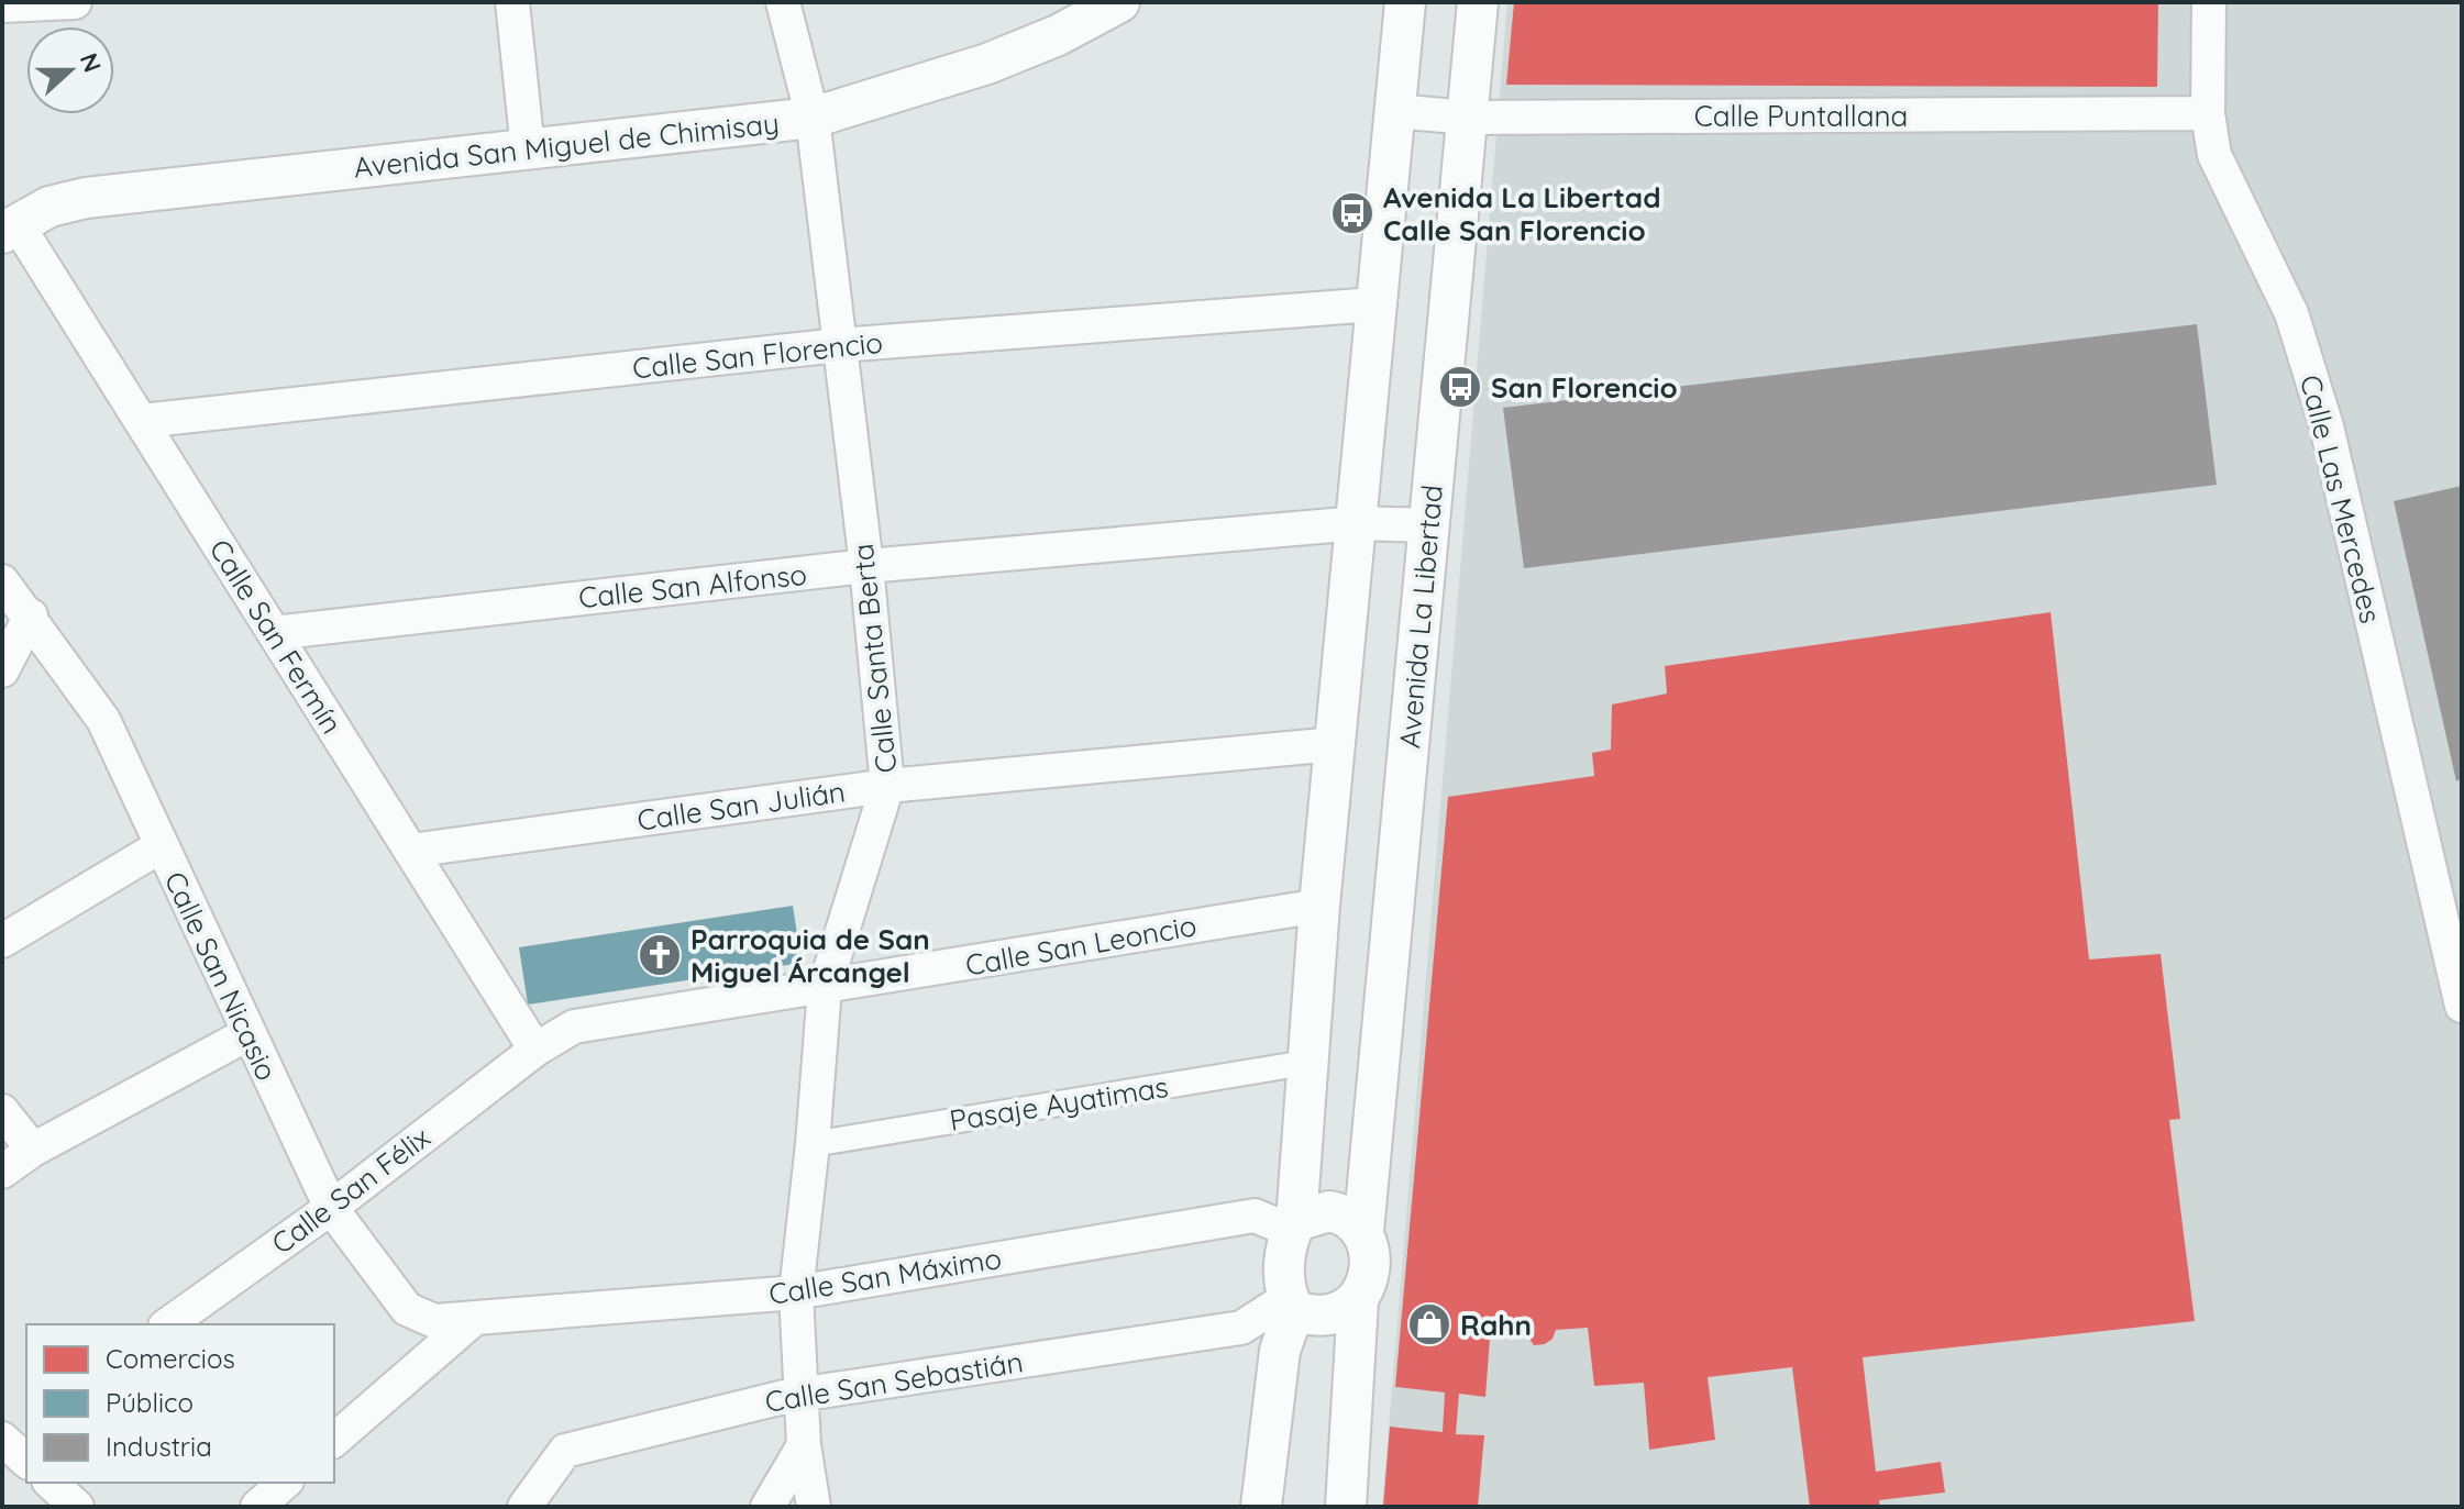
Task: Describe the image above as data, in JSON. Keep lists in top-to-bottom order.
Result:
{
  "streets": {
    "street": [
      "Calle Puntallana",
      "Avenida San Miguel de Chimisay",
      "Calle San Florencio",
      "Calle Las Mercedes",
      "Calle San Alfonso",
      "Avenida La Libertad",
      "Calle San Fermín",
      "Calle Santa Berta",
      "Calle San Julián",
      "Calle San Leoncio",
      "Calle San Nicasio",
      "Pasaje Ayatimas",
      "Calle San Félix",
      "Calle San Máximo",
      "Calle San Sebastián"
    ]
  },
  "crossings": [
    ["Calle Puntallana", "Calle Las Mercedes"],
    ["Calle Puntallana", "Avenida La Libertad"],
    ["Avenida San Miguel de Chimisay", "Calle San Fermín"],
    ["Avenida San Miguel de Chimisay", "Calle Santa Berta"],
    ["Calle San Florencio", "Calle San Fermín"],
    ["Calle San Florencio", "Calle Santa Berta"],
    ["Calle San Alfonso", "Avenida La Libertad"],
    ["Calle San Alfonso", "Calle San Fermín"],
    ["Calle San Alfonso", "Calle Santa Berta"],
    ["Avenida La Libertad", "Calle San Máximo"],
    ["Avenida La Libertad", "Calle San Sebastián"],
    ["Calle San Fermín", "Calle San Julián"],
    ["Calle San Fermín", "Calle San Leoncio"],
    ["Calle San Fermín", "Calle San Félix"],
    ["Calle Santa Berta", "Calle San Julián"],
    ["Calle Santa Berta", "Calle San Leoncio"],
    ["Calle Santa Berta", "Pasaje Ayatimas"],
    ["Calle Santa Berta", "Calle San Máximo"],
    ["Calle Santa Berta", "Calle San Sebastián"],
    ["Calle San Leoncio", "Calle San Félix"],
    ["Calle San Nicasio", "Calle San Félix"],
    ["Calle San Nicasio", "Calle San Máximo"],
    ["Calle San Máximo", "Calle San Sebastián"]
  ],
  "places": {
    "bus stop": ["Avenida La Libertad Calle San Florencio", "San Florencio"],
    "church": ["Parroquia de San Miguel Árcangel"],
    "shop": ["Rahn"]
  },
  "legend": ["Comercios", "Público", "Industria"],
  "north": "right"
}
